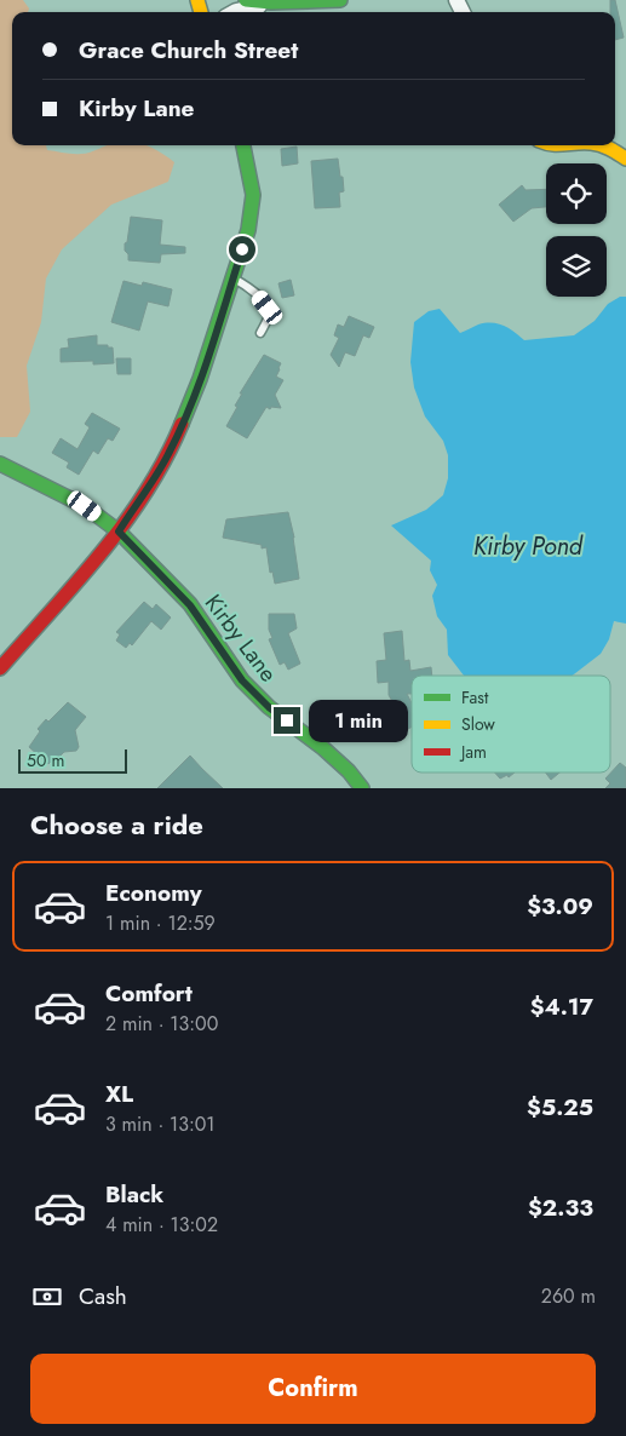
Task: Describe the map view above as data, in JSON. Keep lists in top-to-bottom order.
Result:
{
  "streets": {
    "street": ["Kirby Lane"]
  },
  "water": ["Kirby Pond"],
  "legend": ["Fast", "Slow", "Jam"],
  "scale_bar": "50 m",
  "page": {
    "banner": ["Grace Church Street", "Kirby Lane"],
    "bubble": "1 min",
    "scale": "50 m",
    "heading": "Choose a ride",
    "list": [
      {
        "name": "Economy",
        "note": "1 min · 12:59",
        "value": "$3.09"
      },
      {
        "name": "Comfort",
        "note": "2 min · 13:00",
        "value": "$4.17"
      },
      {
        "name": "XL",
        "note": "3 min · 13:01",
        "value": "$5.25"
      },
      {
        "name": "Black",
        "note": "4 min · 13:02",
        "value": "$2.33"
      }
    ],
    "pay": ["Cash", "260 m"],
    "buttons": "Confirm"
  }
}
